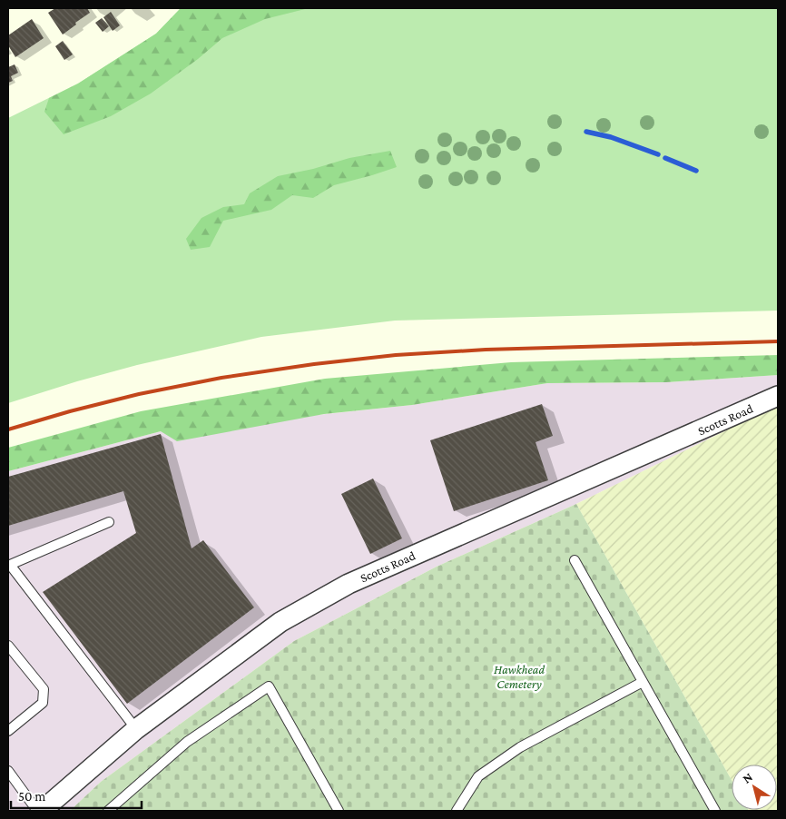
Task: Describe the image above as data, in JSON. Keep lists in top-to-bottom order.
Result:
{
  "streets": {
    "street": ["Scotts Road"]
  },
  "parks": ["Hawkhead Cemetery"],
  "scale_bar": "50 m",
  "north": "top left"
}
